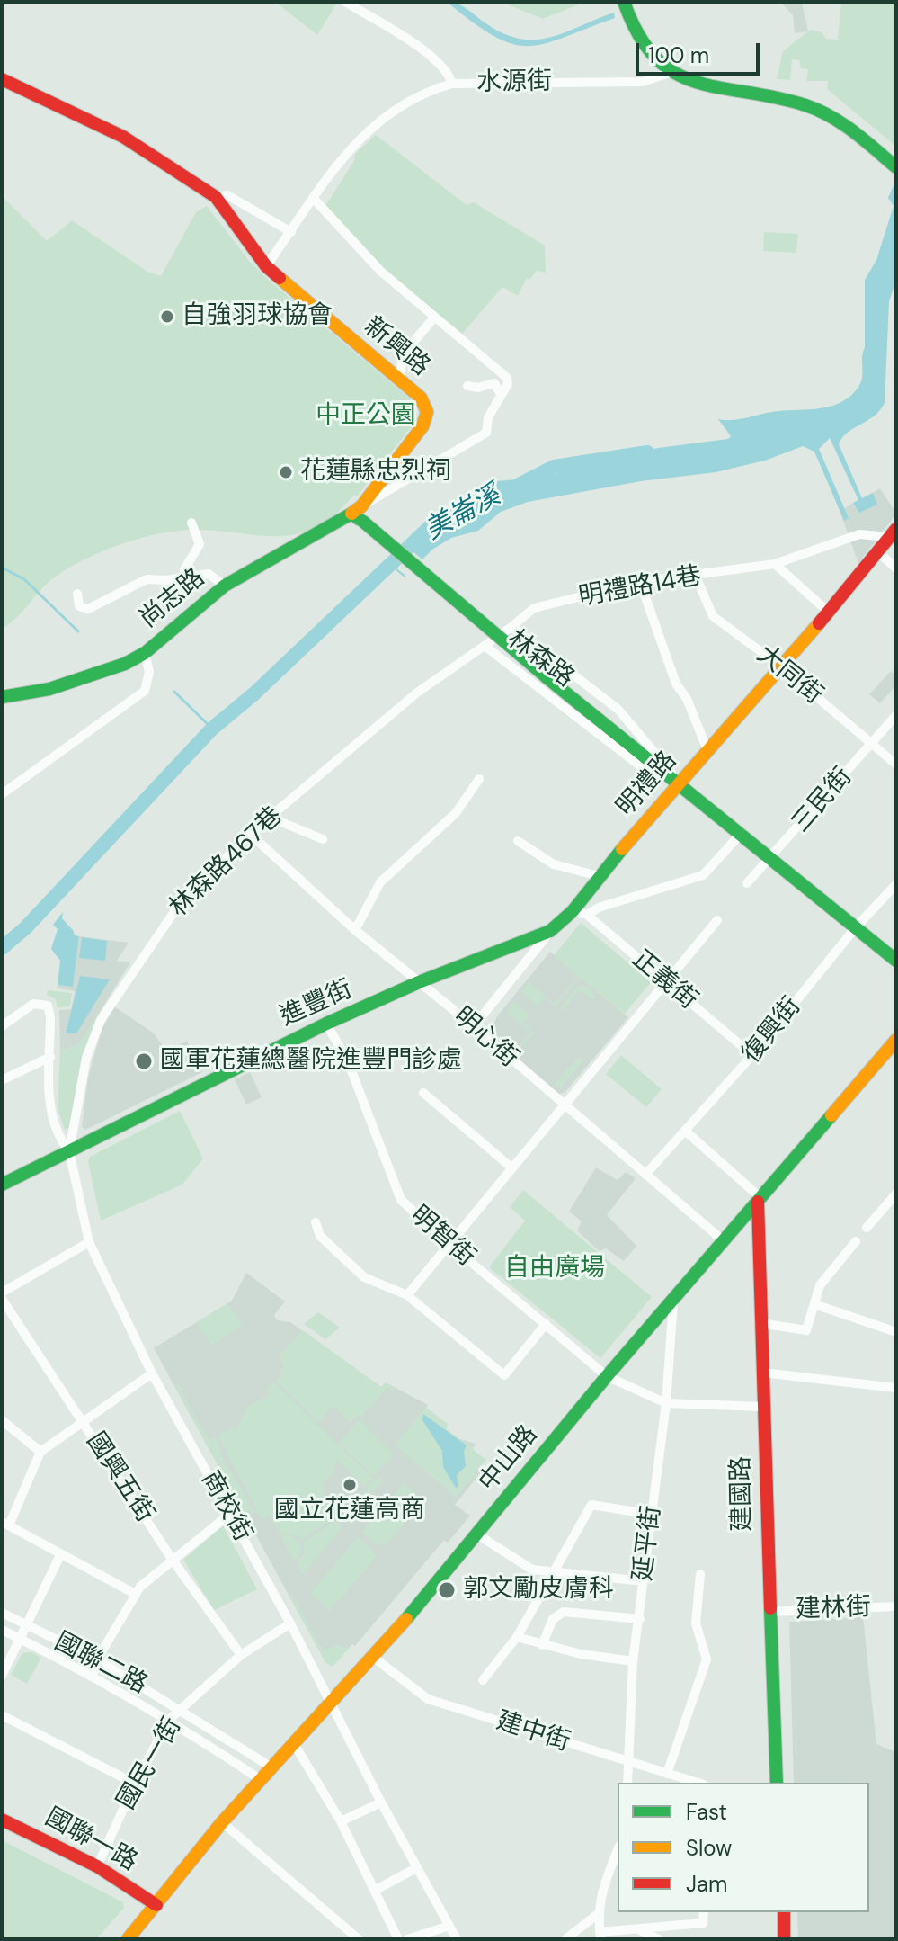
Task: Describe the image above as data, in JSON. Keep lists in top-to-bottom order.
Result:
{
  "streets": {
    "street": [
      "水源街",
      "新興路",
      "明禮路14巷",
      "尚志路",
      "林森路",
      "大同街",
      "明禮路",
      "三民街",
      "林森路467巷",
      "正義街",
      "進豐街",
      "復興街",
      "明心街",
      "明智街",
      "中山路",
      "國興五街",
      "建國路",
      "商校街",
      "延平街",
      "建林街",
      "國聯二路",
      "建中街",
      "國民一街",
      "國聯一路"
    ]
  },
  "crossings": [
    ["新興路", "尚志路"],
    ["新興路", "林森路"],
    ["明禮路14巷", "林森路"],
    ["明禮路14巷", "大同街"],
    ["尚志路", "林森路"],
    ["林森路", "明禮路"],
    ["林森路", "三民街"],
    ["林森路", "林森路467巷"],
    ["林森路", "復興街"],
    ["大同街", "明禮路"],
    ["大同街", "三民街"],
    ["明禮路", "正義街"],
    ["明禮路", "進豐街"],
    ["明禮路", "明心街"],
    ["林森路467巷", "進豐街"],
    ["林森路467巷", "明心街"],
    ["林森路467巷", "商校街"],
    ["正義街", "復興街"],
    ["進豐街", "明心街"],
    ["進豐街", "明智街"],
    ["進豐街", "商校街"],
    ["復興街", "明心街"],
    ["明心街", "中山路"],
    ["明智街", "中山路"],
    ["明智街", "建國路"],
    ["明智街", "延平街"],
    ["中山路", "建國路"],
    ["中山路", "商校街"],
    ["中山路", "延平街"],
    ["中山路", "國聯二路"],
    ["中山路", "建中街"],
    ["中山路", "國聯一路"],
    ["國興五街", "國民一街"],
    ["建國路", "建林街"],
    ["商校街", "國民一街"],
    ["延平街", "建中街"],
    ["國聯二路", "國民一街"],
    ["國民一街", "國聯一路"]
  ],
  "water": ["美崙溪"],
  "parks": ["中正公園", "自由廣場"],
  "places": [
    "自強羽球協會",
    "花蓮縣忠烈祠",
    "國軍花蓮總醫院進豐門診處",
    "國立花蓮高商",
    "郭文勵皮膚科"
  ],
  "legend": ["Fast", "Slow", "Jam"],
  "scale_bar": "100 m"
}
